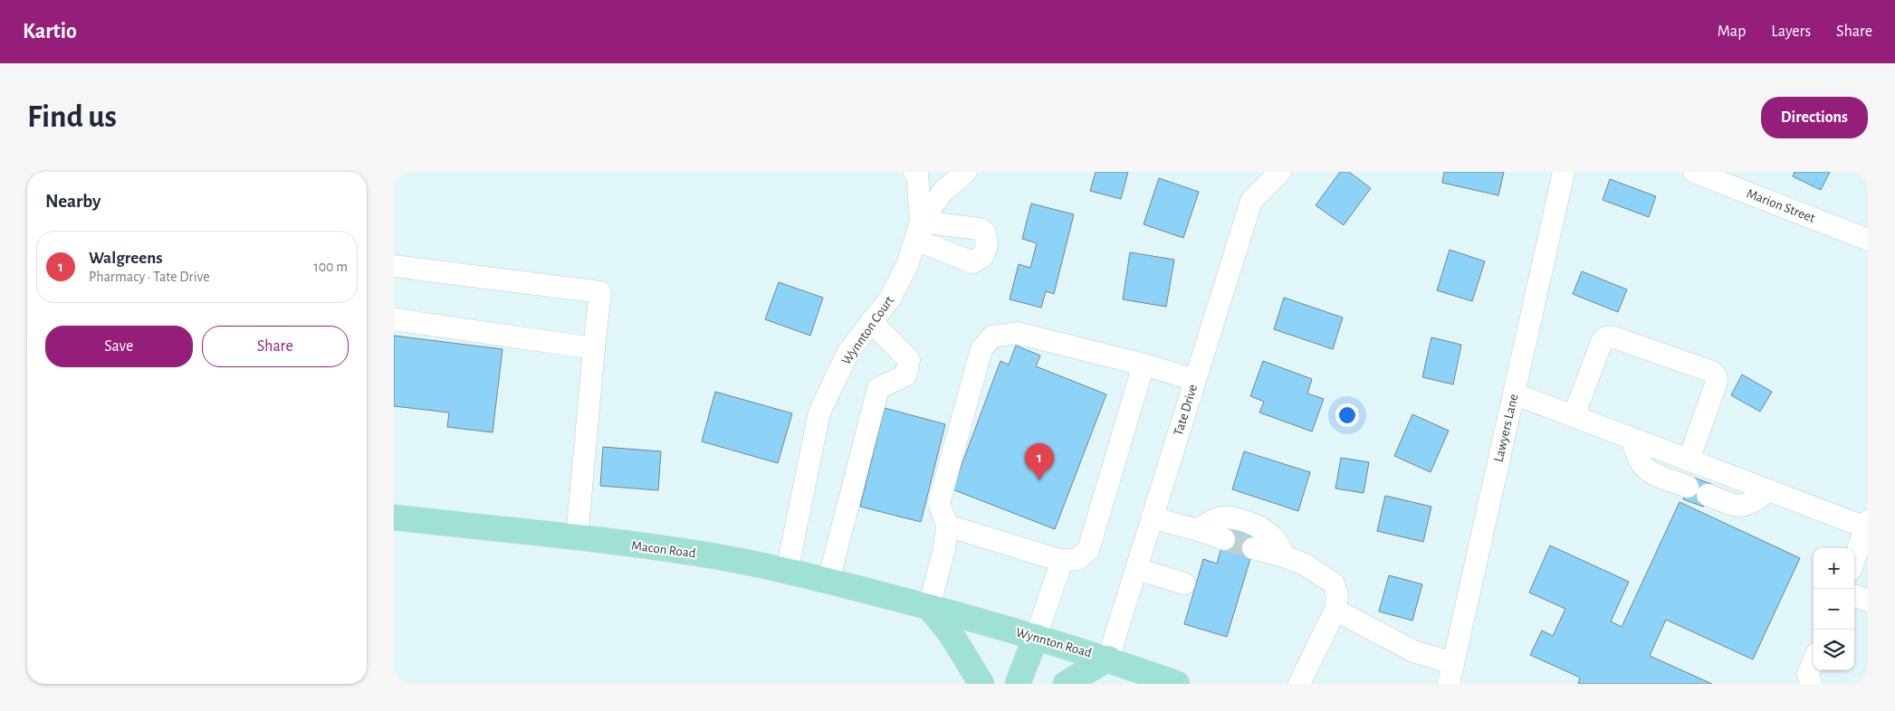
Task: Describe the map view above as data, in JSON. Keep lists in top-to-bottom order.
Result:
{
  "streets": {
    "main road": ["Macon Road", "Wynnton Road"],
    "street": [
      "Marion Street",
      "Wynnton Court",
      "Tate Drive",
      "Lawyers Lane"
    ]
  },
  "crossings": [
    ["Wynnton Court", "Macon Road"],
    ["Tate Drive", "Wynnton Road"],
    ["Macon Road", "Wynnton Road"]
  ],
  "page": {
    "header": "Kartio",
    "nav": ["Map", "Layers", "Share"],
    "buttons": [
      "Directions",
      ["Save", "Share"]
    ],
    "title": "Find us",
    "heading": "Nearby",
    "list": [
      {
        "mark": "1",
        "name": "Walgreens",
        "note": "Pharmacy · Tate Drive",
        "value": "100 m"
      }
    ],
    "pins": "1",
    "map_buttons": ["+", "−"]
  }
}
